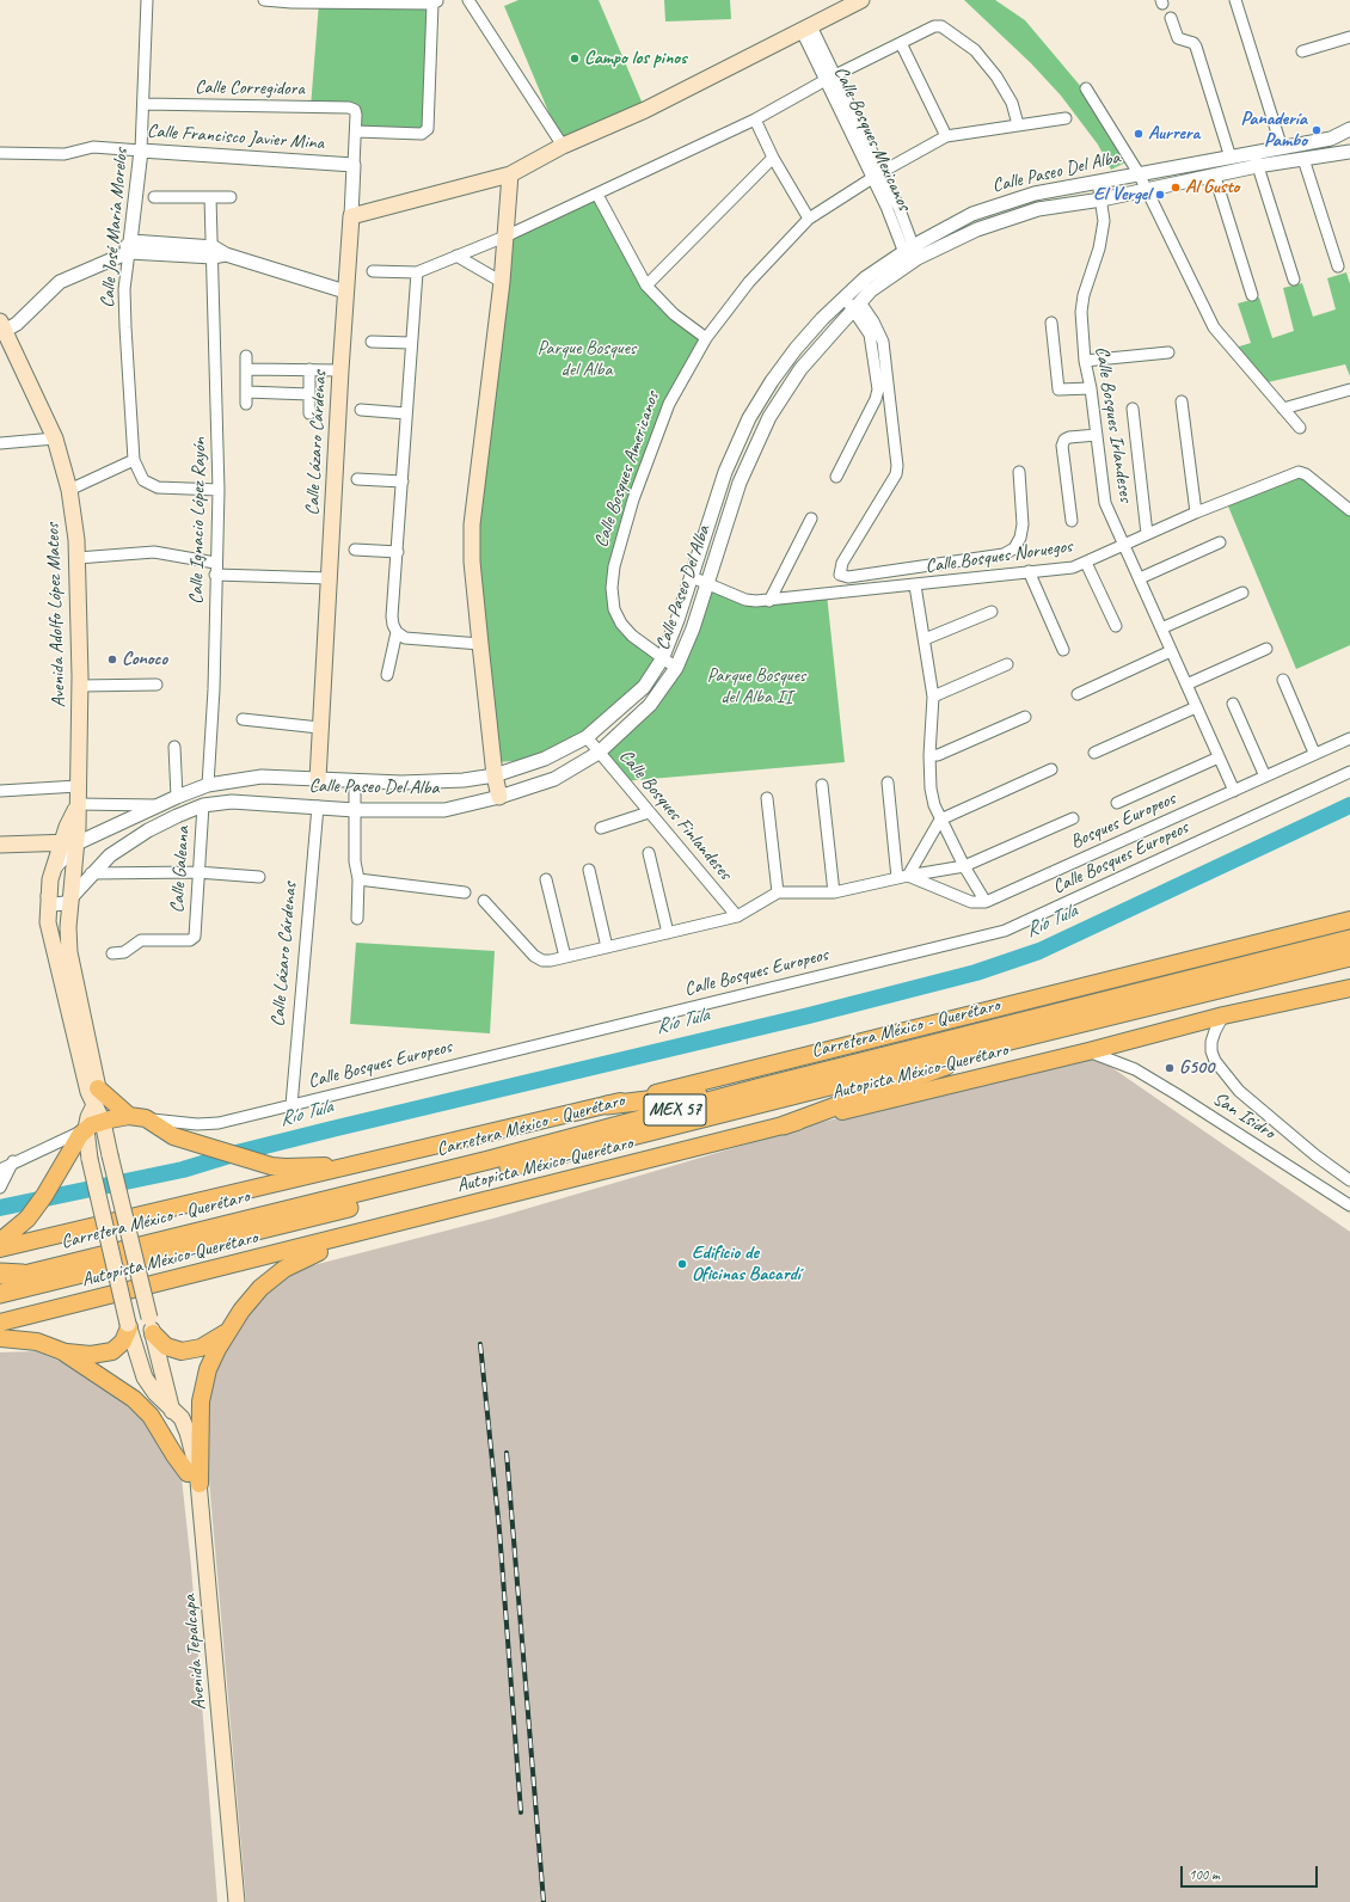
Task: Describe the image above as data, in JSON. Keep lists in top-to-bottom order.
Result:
{
  "streets": {
    "highway": ["Carretera México - Querétaro", "MEX 57"],
    "main road": [
      "Calle Lázaro Cárdenas",
      "Avenida Adolfo López Mateos",
      "Autopista México-Querétaro",
      "Avenida Tepalcapa"
    ],
    "street": [
      "Calle Corregidora",
      "Calle Francisco Javier Mina",
      "Calle Bosques Mexicanos",
      "Calle Paseo Del Alba",
      "Calle José María Morelos",
      "Calle Bosques Irlandeses",
      "Calle Bosques Americanos",
      "Calle Ignacio López Rayón",
      "Calle Bosques Noruegos",
      "Calle Bosques Finlandeses",
      "Bosques Europeos",
      "Calle Bosques Europeos",
      "Calle Galeana",
      "San Isidro"
    ]
  },
  "crossings": [
    ["Calle Corregidora", "Calle José María Morelos"],
    ["Calle Corregidora", "Calle Lázaro Cárdenas"],
    ["Calle Francisco Javier Mina", "Calle José María Morelos"],
    ["Calle Francisco Javier Mina", "Calle Lázaro Cárdenas"],
    ["Calle Bosques Mexicanos", "Calle Paseo Del Alba"],
    ["Calle Bosques Mexicanos", "Calle Bosques Americanos"],
    ["Calle Paseo Del Alba", "Calle Bosques Irlandeses"],
    ["Calle Paseo Del Alba", "Calle Lázaro Cárdenas"],
    ["Calle Paseo Del Alba", "Calle Bosques Americanos"],
    ["Calle Paseo Del Alba", "Calle Ignacio López Rayón"],
    ["Calle Paseo Del Alba", "Calle Bosques Noruegos"],
    ["Calle Paseo Del Alba", "Avenida Adolfo López Mateos"],
    ["Calle Paseo Del Alba", "Calle Bosques Finlandeses"],
    ["Calle Paseo Del Alba", "Calle Galeana"],
    ["Calle José María Morelos", "Calle Ignacio López Rayón"],
    ["Calle Bosques Irlandeses", "Calle Bosques Noruegos"],
    ["Calle Bosques Irlandeses", "Bosques Europeos"],
    ["Calle Lázaro Cárdenas", "Calle Bosques Europeos"],
    ["Autopista México-Querétaro", "San Isidro"]
  ],
  "water": ["Río Tula"],
  "parks": ["Parque Bosques del Alba", "Parque Bosques del Alba II"],
  "places": [
    "Campo los pinos",
    "Panadería Pambo",
    "Aurrera",
    "Al Gusto",
    "El Vergel",
    "Conoco",
    "G500",
    "Edificio de Oficinas Bacardí"
  ],
  "scale_bar": "100 m"
}
